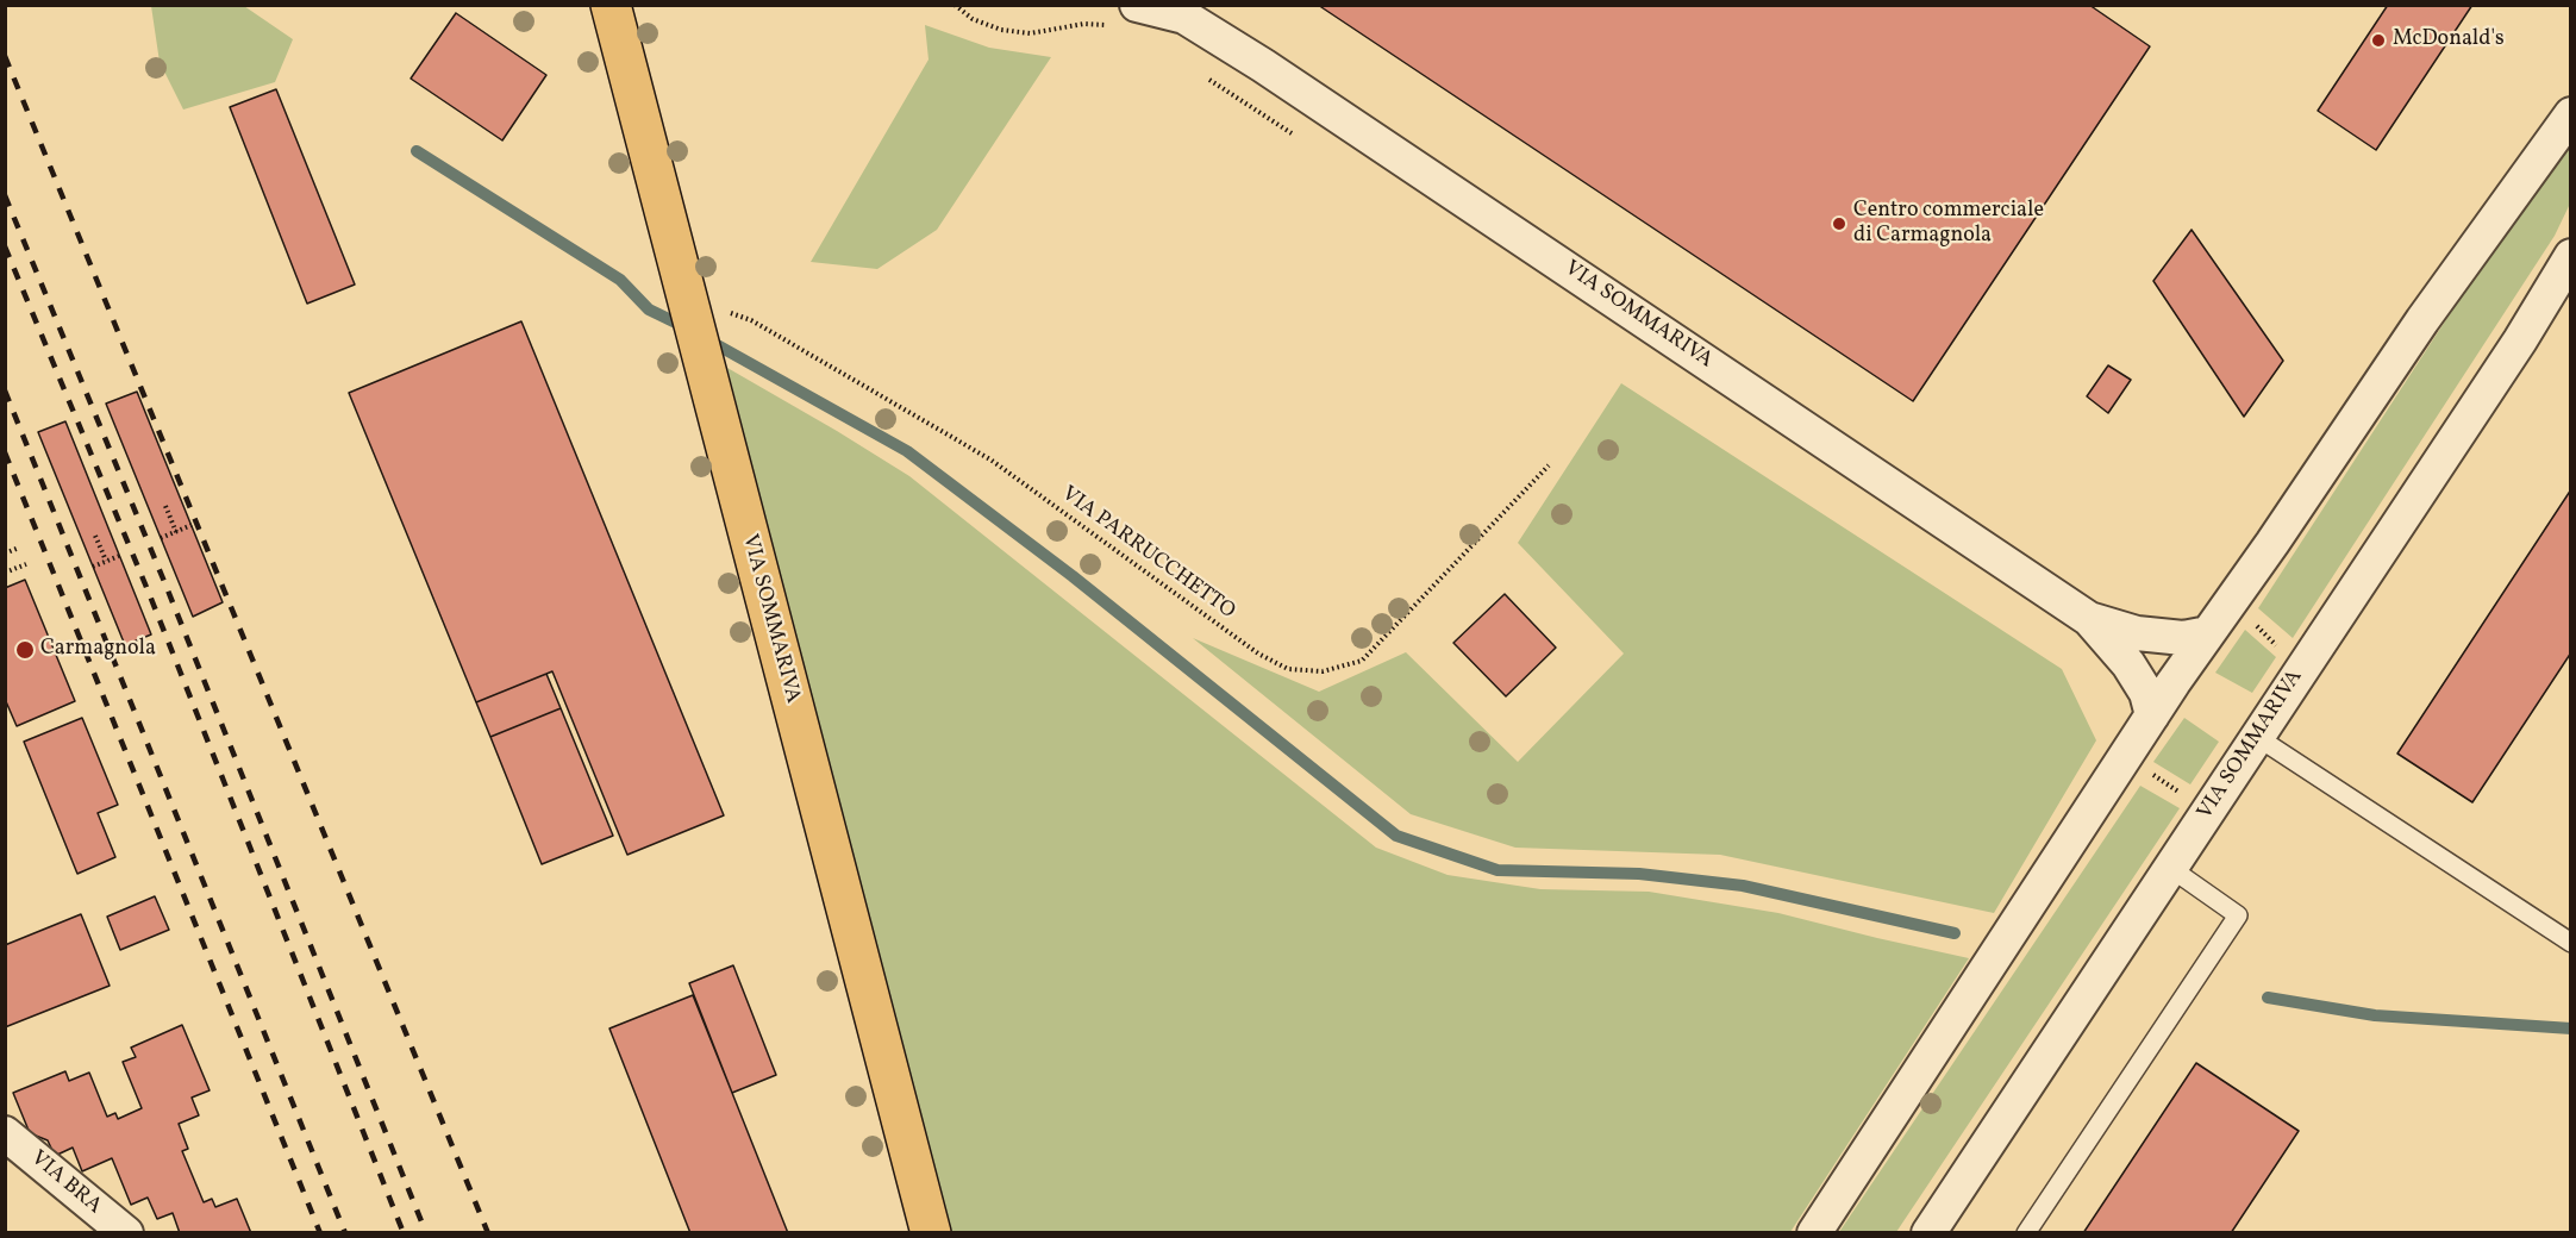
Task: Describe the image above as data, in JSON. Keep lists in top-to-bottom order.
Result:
{
  "streets": {
    "main road": ["VIA SOMMARIVA"],
    "street": ["VIA BRA"],
    "path": ["VIA PARRUCCHETTO"]
  },
  "crossings": [
    ["VIA SOMMARIVA", "VIA PARRUCCHETTO"]
  ],
  "places": ["McDonald's", "Centro commerciale di Carmagnola", "Carmagnola"]
}
